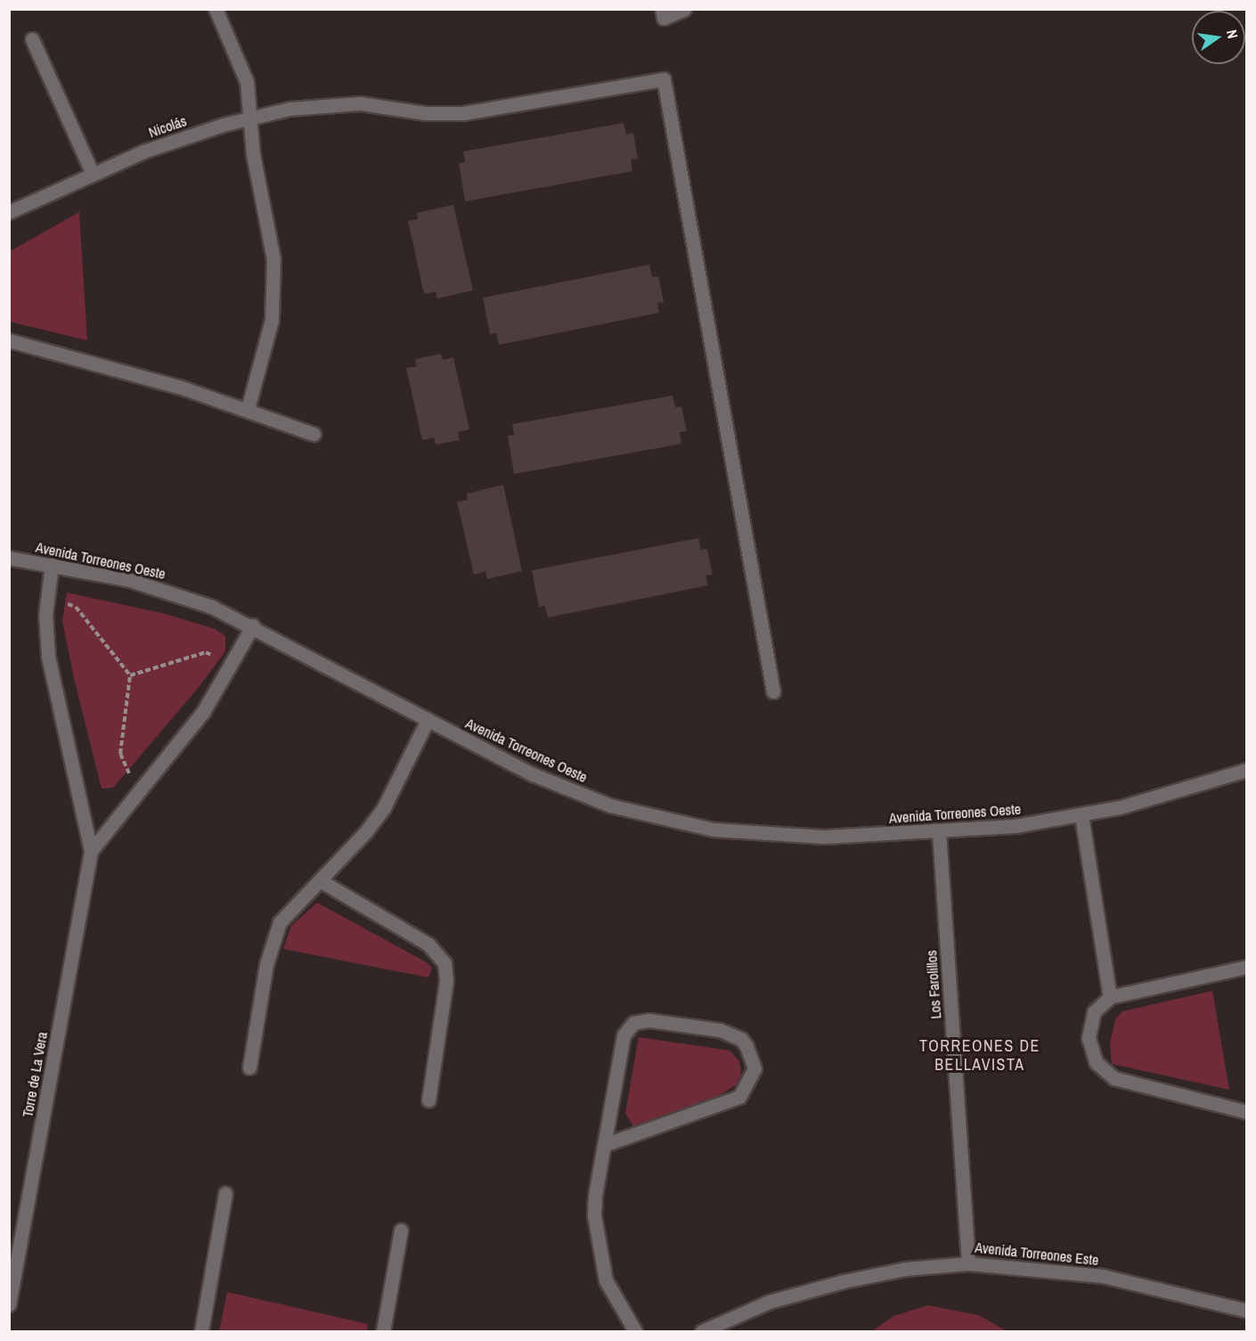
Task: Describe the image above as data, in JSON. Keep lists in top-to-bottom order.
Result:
{
  "streets": {
    "street": [
      "Nicolás",
      "Avenida Torreones Oeste",
      "Los Farolillos",
      "Torre de La Vera",
      "Avenida Torreones Este"
    ]
  },
  "crossings": [
    ["Avenida Torreones Oeste", "Los Farolillos"],
    ["Avenida Torreones Oeste", "Torre de La Vera"],
    ["Los Farolillos", "Avenida Torreones Este"]
  ],
  "districts": ["TORREONES DE BELLAVISTA"],
  "north": "right"
}
